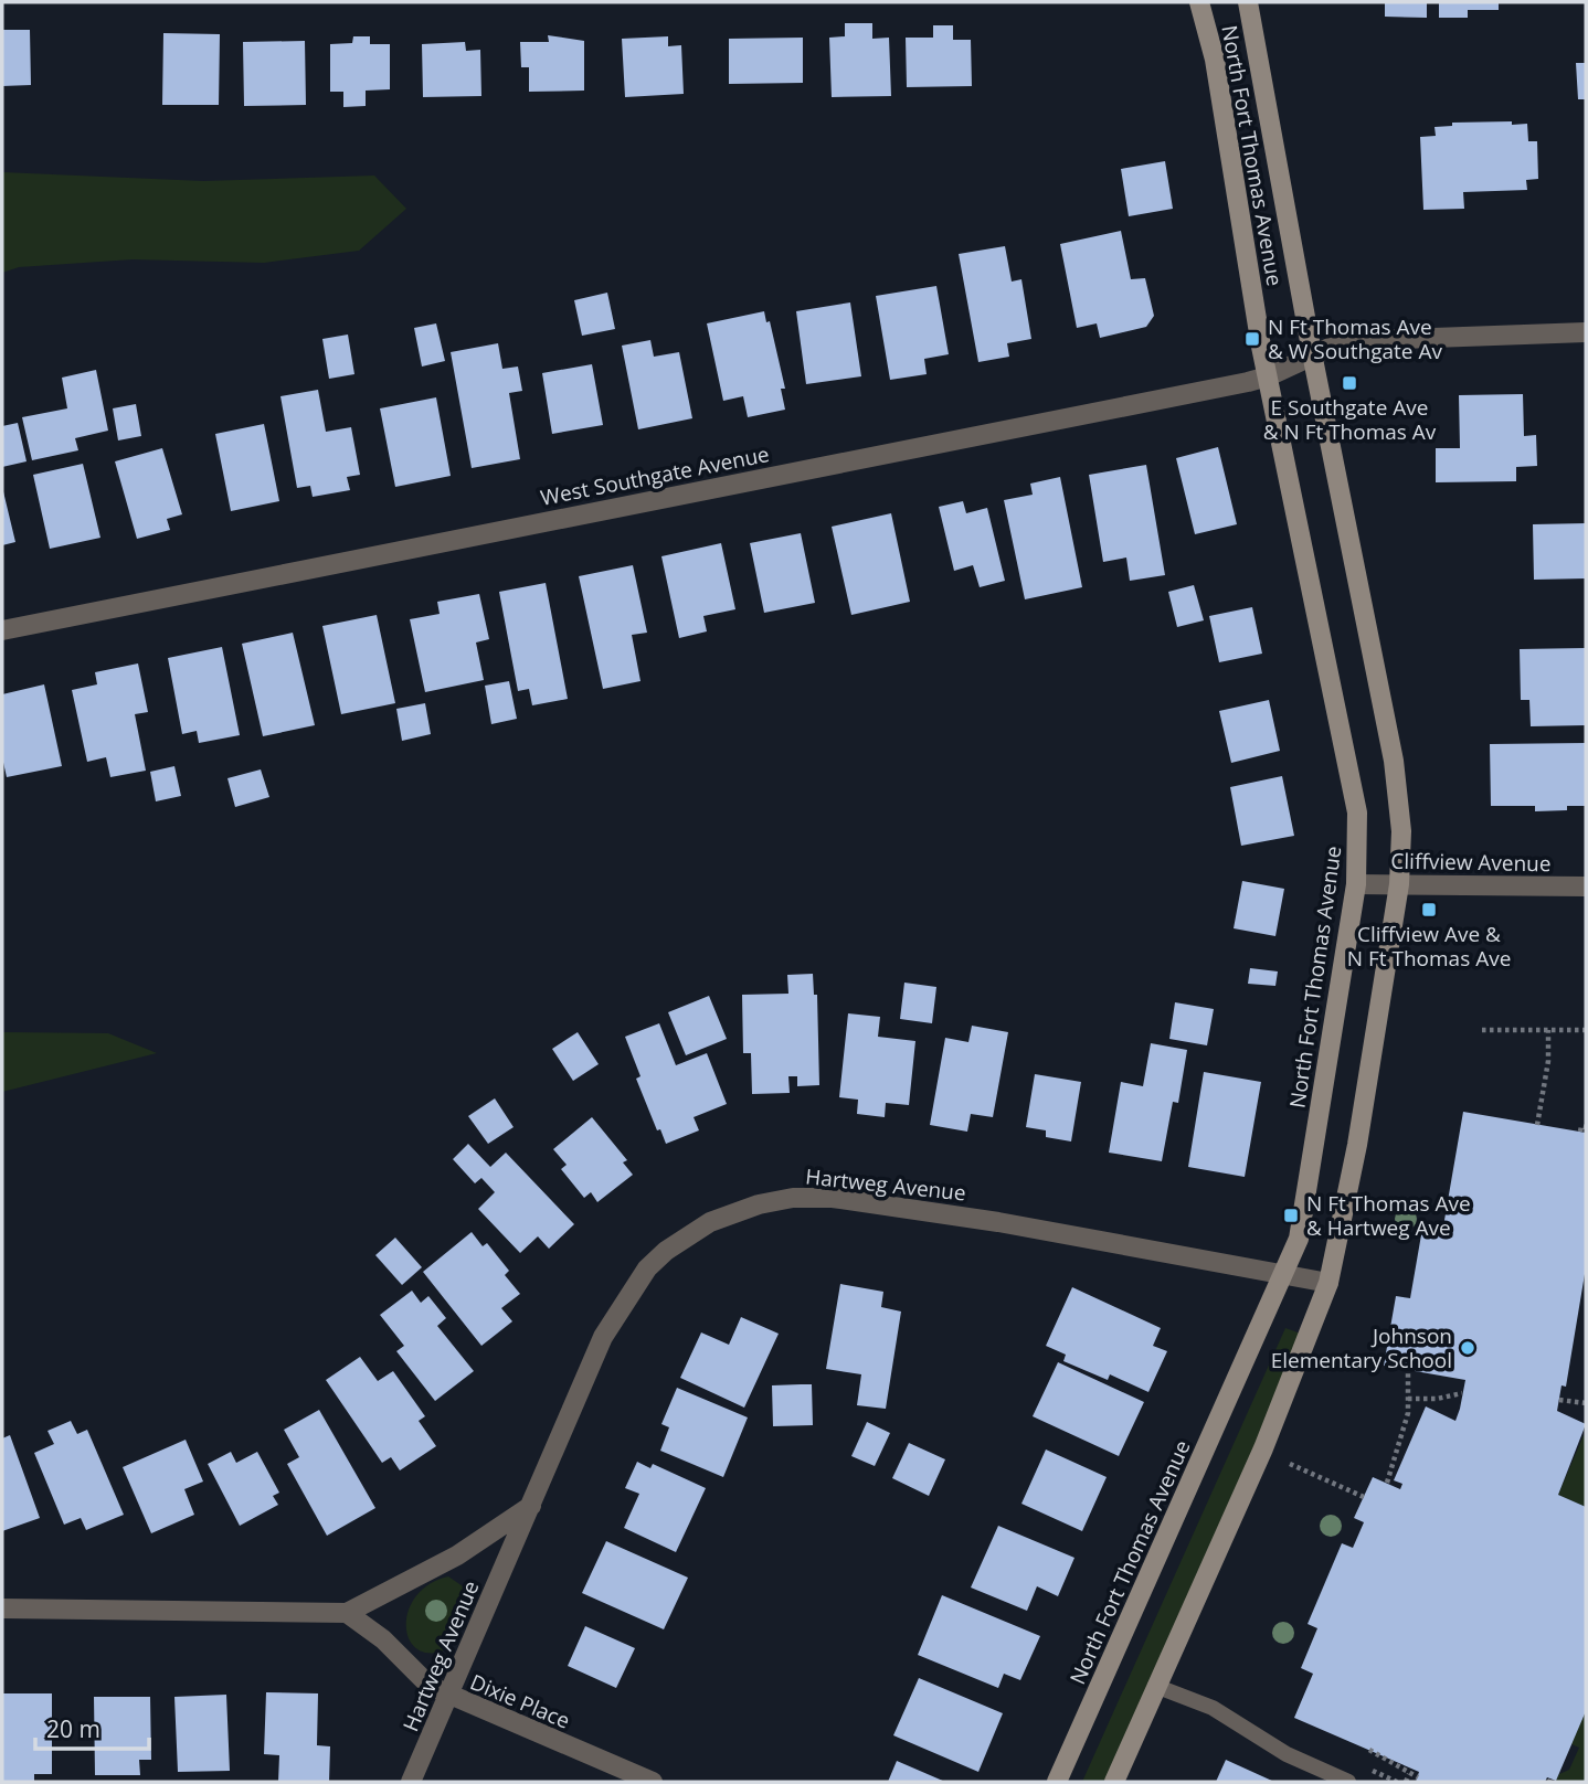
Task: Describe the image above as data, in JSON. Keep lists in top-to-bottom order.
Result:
{
  "streets": {
    "street": [
      "North Fort Thomas Avenue",
      "West Southgate Avenue",
      "Cliffview Avenue",
      "Hartweg Avenue",
      "Dixie Place"
    ]
  },
  "crossings": [
    ["North Fort Thomas Avenue", "West Southgate Avenue"],
    ["North Fort Thomas Avenue", "Cliffview Avenue"],
    ["North Fort Thomas Avenue", "Hartweg Avenue"],
    ["Hartweg Avenue", "Dixie Place"]
  ],
  "places": {
    "transit": [
      "N Ft Thomas Ave & W Southgate Av",
      "E Southgate Ave & N Ft Thomas Av",
      "Cliffview Ave & N Ft Thomas Ave",
      "N Ft Thomas Ave & Hartweg Ave"
    ],
    "other": ["Johnson Elementary School"]
  },
  "scale_bar": "20 m"
}
